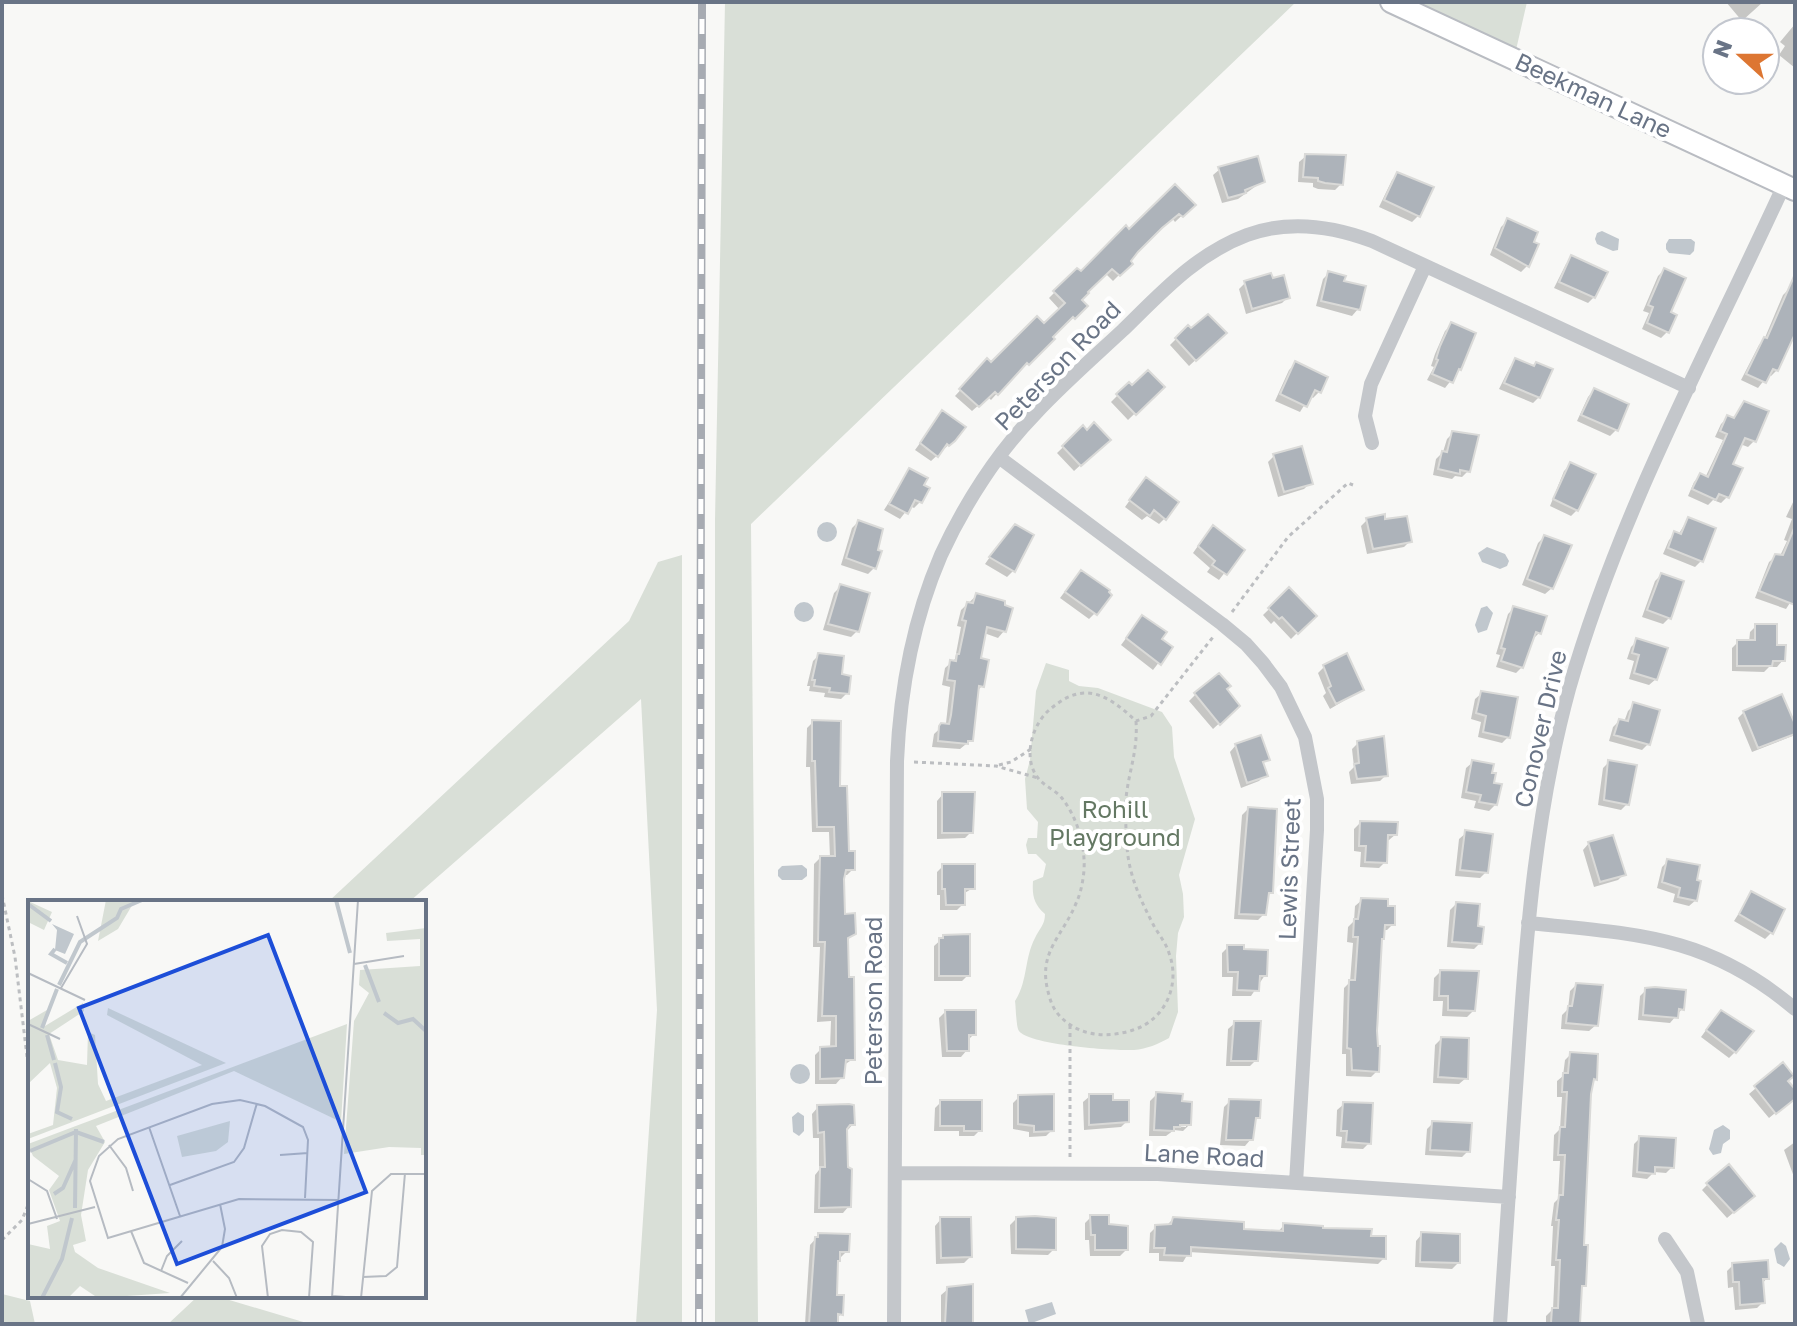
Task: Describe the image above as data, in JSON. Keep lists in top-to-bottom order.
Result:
{
  "streets": {
    "street": [
      "Beekman Lane",
      "Peterson Road",
      "Conover Drive",
      "Lewis Street",
      "Lane Road"
    ]
  },
  "crossings": [
    ["Beekman Lane", "Conover Drive"],
    ["Peterson Road", "Conover Drive"],
    ["Peterson Road", "Lewis Street"],
    ["Peterson Road", "Lane Road"],
    ["Conover Drive", "Lane Road"],
    ["Lewis Street", "Lane Road"]
  ],
  "parks": ["Rohill Playground"],
  "north": "left"
}
